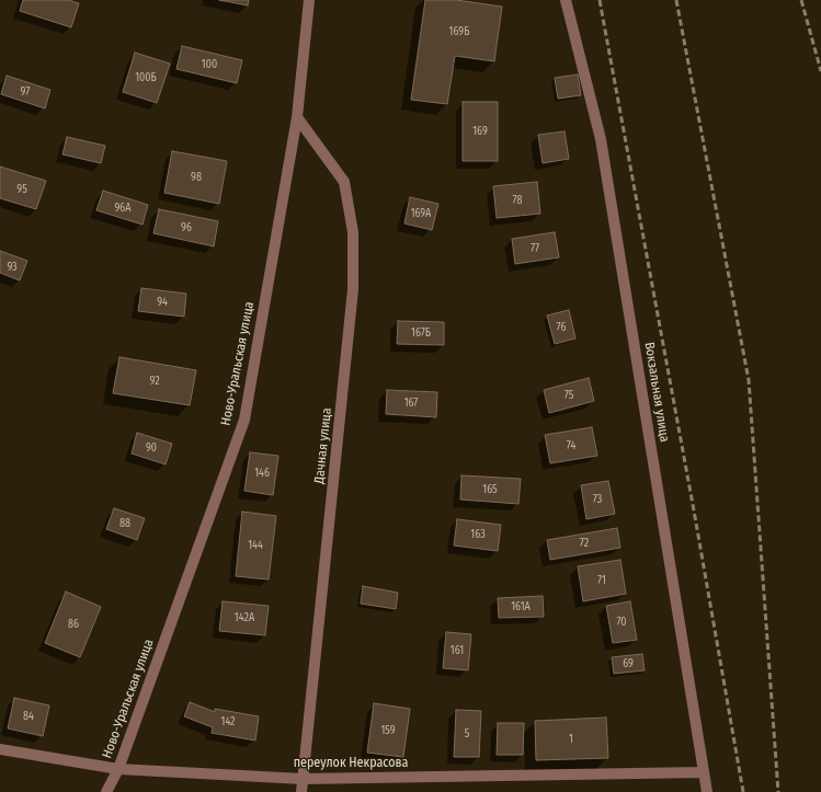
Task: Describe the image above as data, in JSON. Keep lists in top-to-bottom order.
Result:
{
  "streets": {
    "street": [
      "Ново-Уральская улица",
      "Вокзальная улица",
      "Дачная улица",
      "переулок Некрасова"
    ]
  },
  "crossings": [
    ["Ново-Уральская улица", "Дачная улица"],
    ["Ново-Уральская улица", "переулок Некрасова"],
    ["Вокзальная улица", "переулок Некрасова"],
    ["Дачная улица", "переулок Некрасова"]
  ],
  "house_numbers": [
    "169Б",
    "100",
    "100Б",
    "97",
    "169",
    "98",
    "95",
    "78",
    "96А",
    "169А",
    "96",
    "77",
    "93",
    "94",
    "76",
    "167Б",
    "92",
    "75",
    "167",
    "74",
    "90",
    "146",
    "165",
    "73",
    "88",
    "163",
    "72",
    "144",
    "71",
    "161А",
    "142А",
    "70",
    "86",
    "161",
    "69",
    "84",
    "142",
    "159",
    "5",
    "1"
  ]
}
